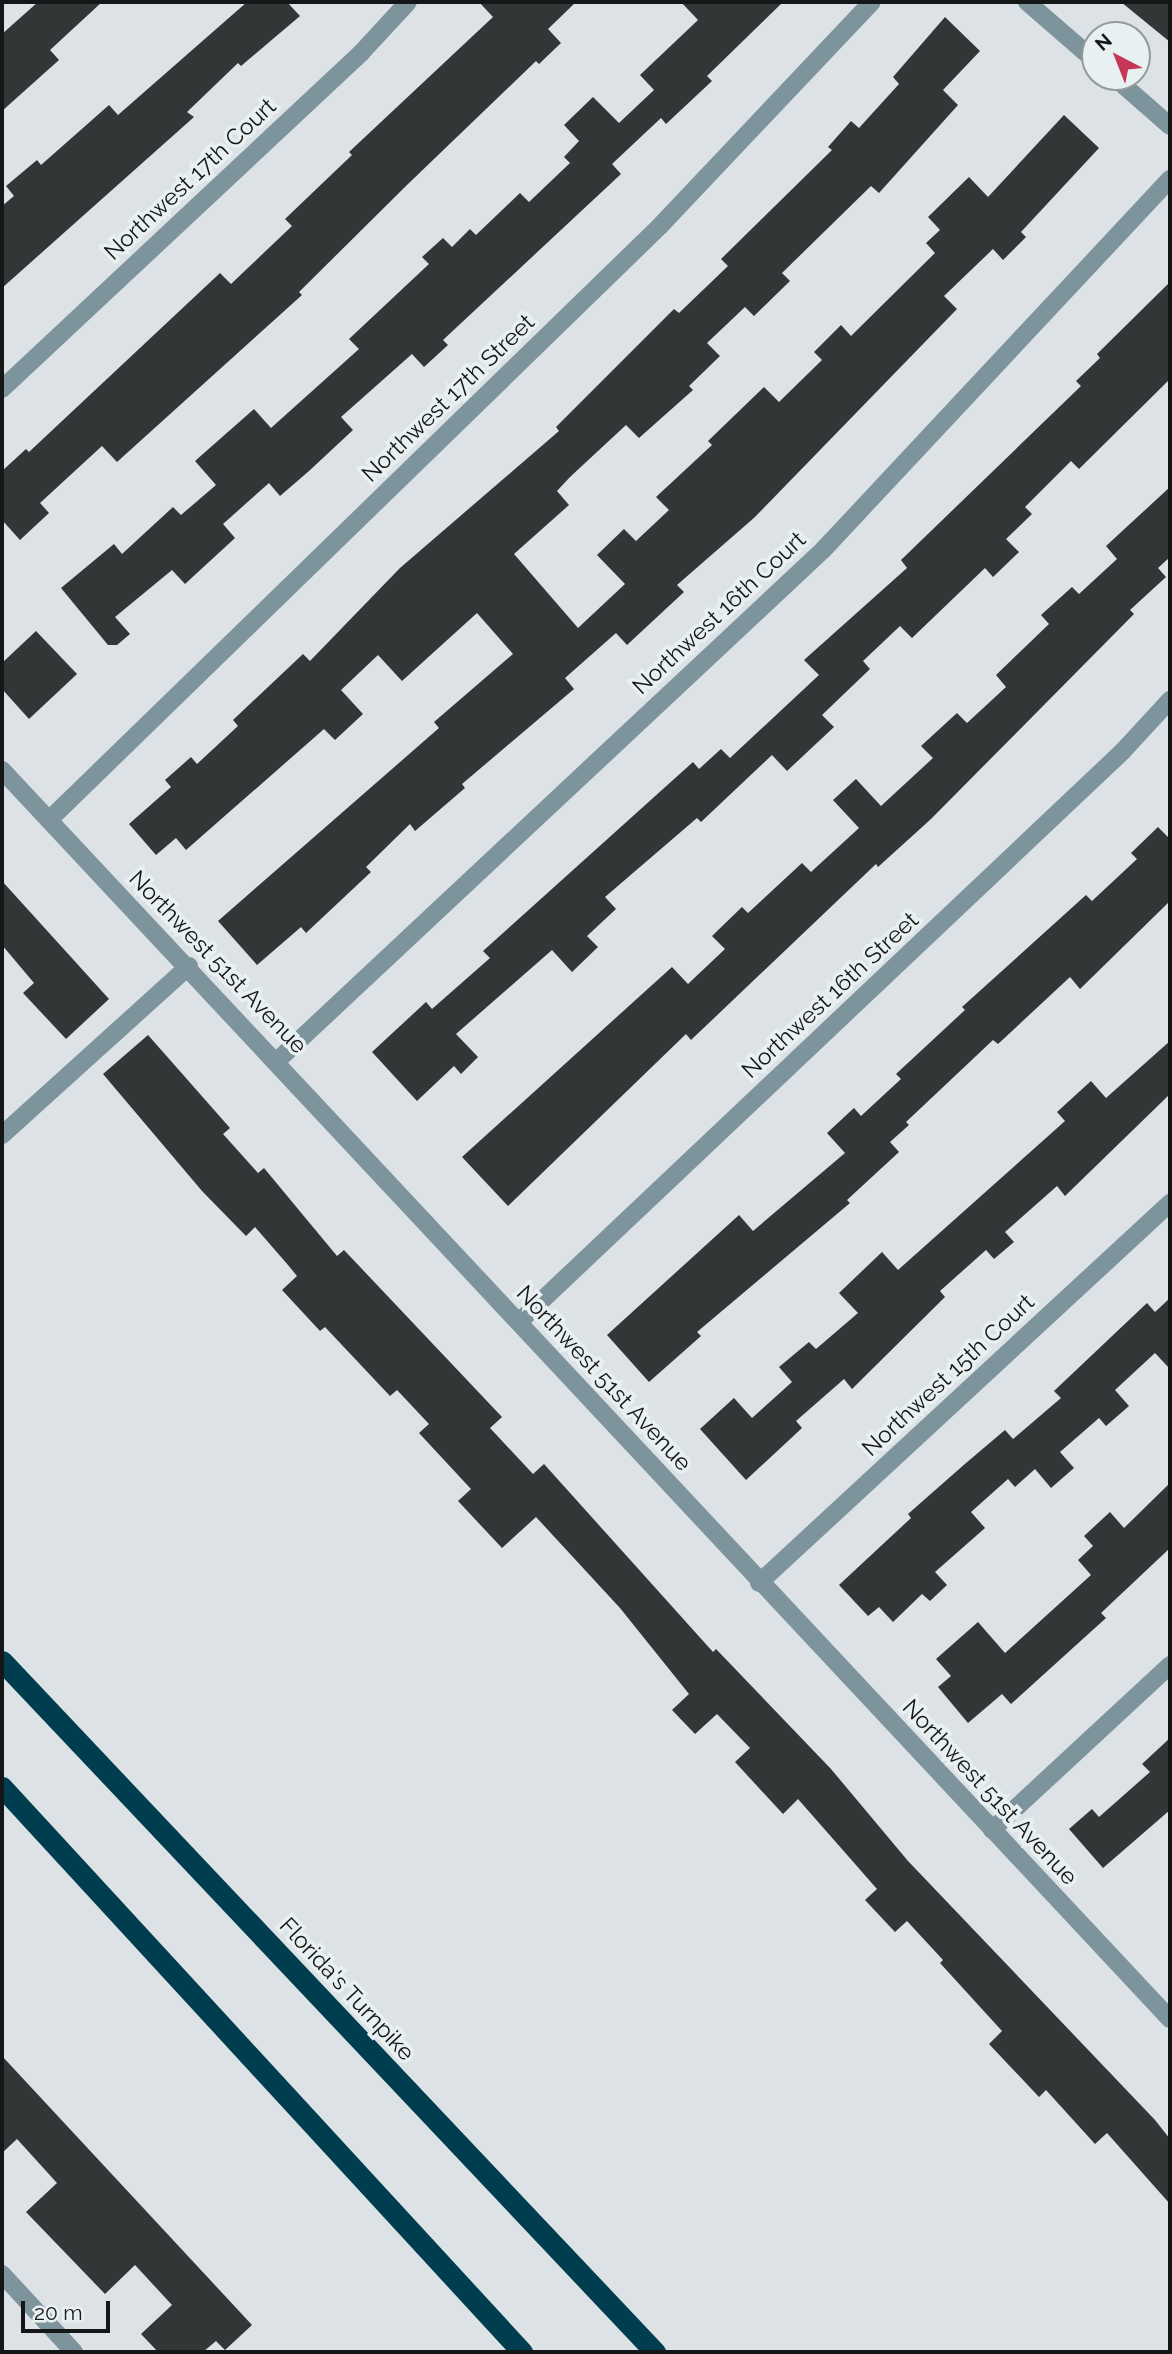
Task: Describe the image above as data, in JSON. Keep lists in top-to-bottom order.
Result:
{
  "streets": {
    "highway": ["Florida's Turnpike"],
    "street": [
      "Northwest 17th Court",
      "Northwest 17th Street",
      "Northwest 16th Court",
      "Northwest 51st Avenue",
      "Northwest 16th Street",
      "Northwest 15th Court"
    ]
  },
  "crossings": [
    ["Northwest 17th Street", "Northwest 51st Avenue"],
    ["Northwest 16th Court", "Northwest 51st Avenue"],
    ["Northwest 51st Avenue", "Northwest 16th Street"],
    ["Northwest 51st Avenue", "Northwest 15th Court"]
  ],
  "scale_bar": "20 m",
  "north": "top left"
}
